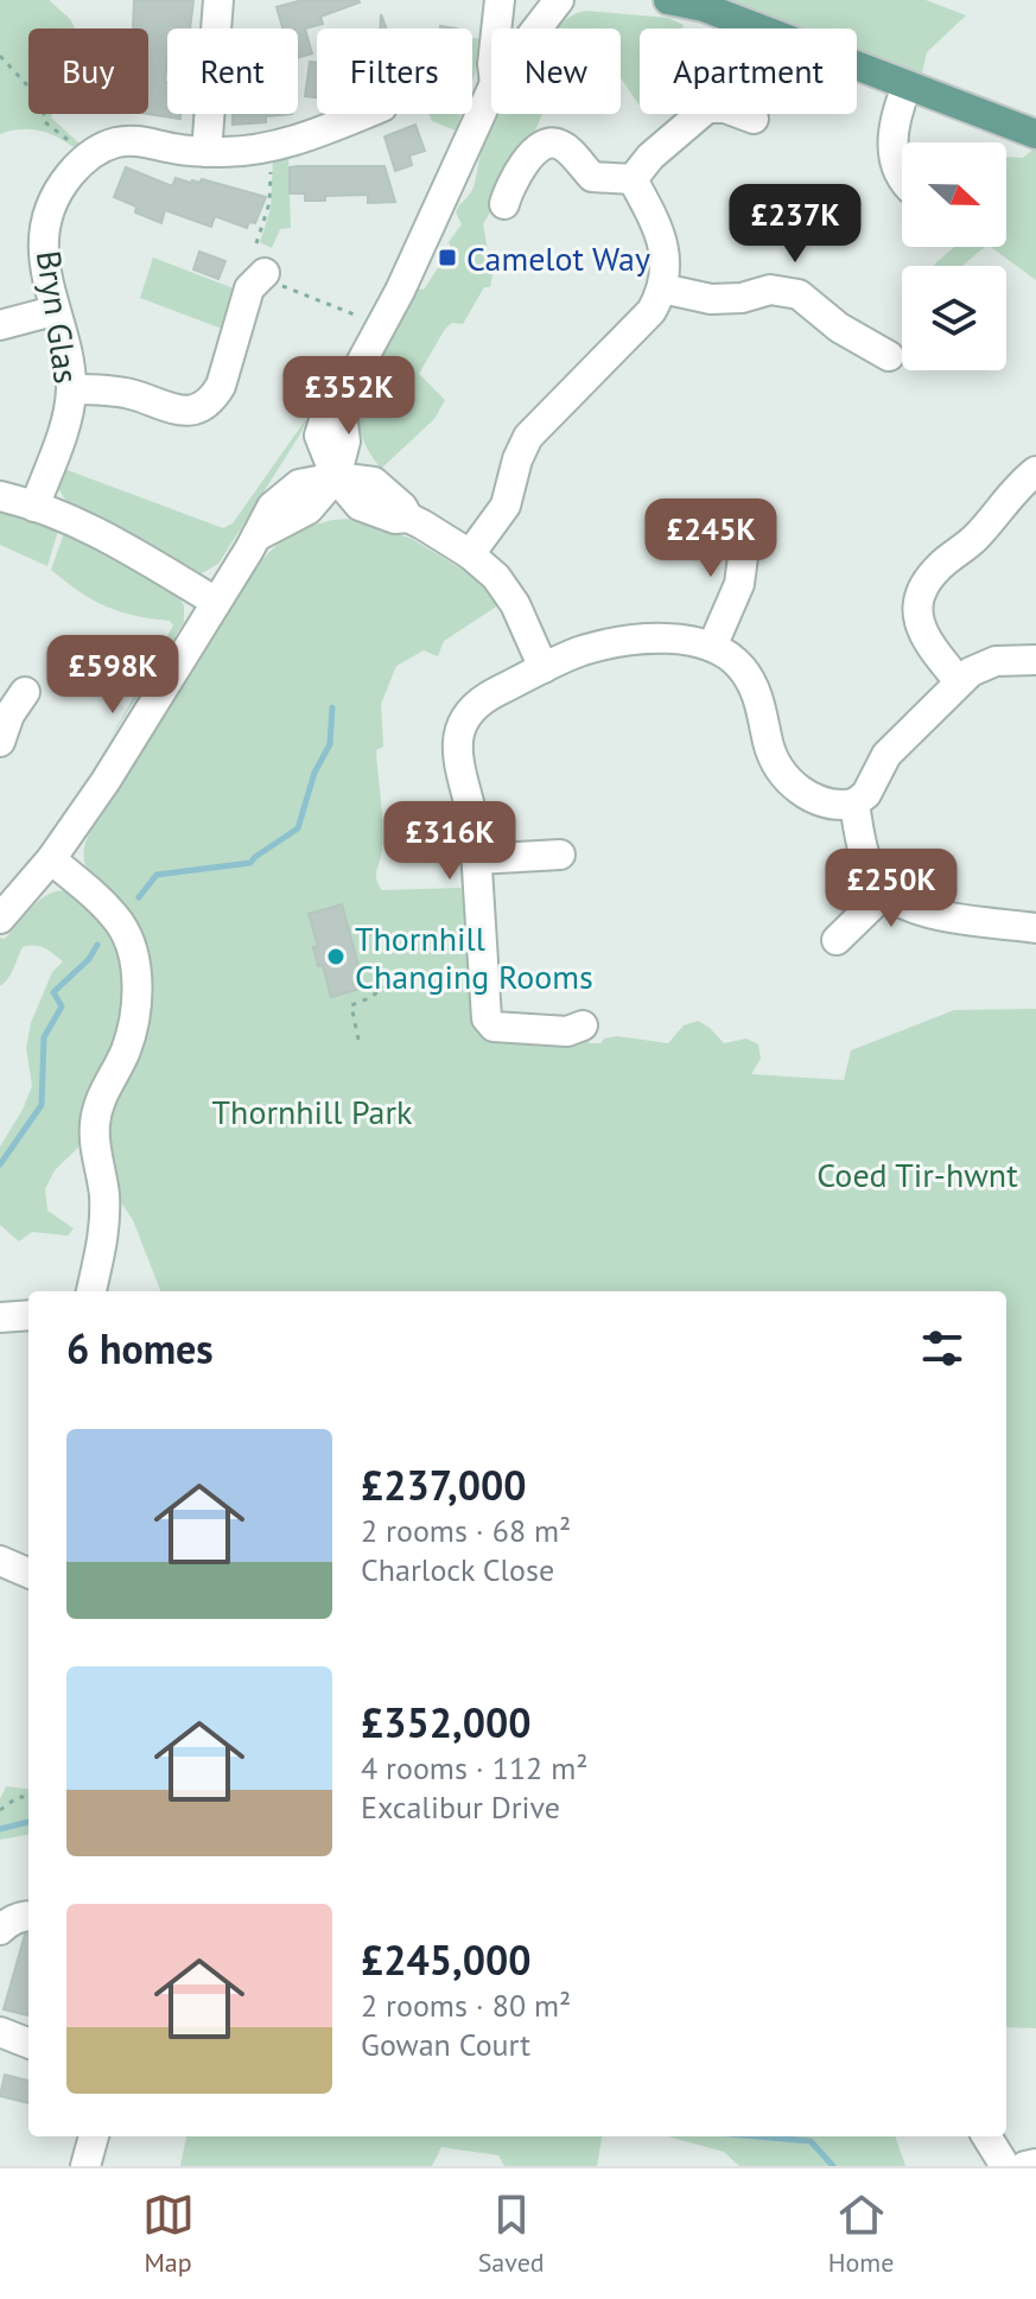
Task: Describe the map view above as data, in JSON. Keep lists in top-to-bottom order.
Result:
{
  "streets": {
    "street": ["Bryn Glas"]
  },
  "parks": ["Thornhill Park", "Coed Tir-hwnt"],
  "places": {
    "transit": ["Camelot Way"],
    "other": ["Thornhill Changing Rooms"]
  },
  "north": "right",
  "page": {
    "chip": [
      "Buy",
      "Rent",
      "Filters",
      "New",
      "Apartment"
    ],
    "price": [
      "£237K",
      "£352K",
      "£245K",
      "£598K",
      "£316K",
      "£250K"
    ],
    "heading": "6 homes",
    "list": [
      {
        "name": "£237,000",
        "note": "2 rooms · 68 m² · Charlock Close"
      },
      {
        "name": "£352,000",
        "note": "4 rooms · 112 m² · Excalibur Drive"
      },
      {
        "name": "£245,000",
        "note": "2 rooms · 80 m² · Gowan Court"
      }
    ],
    "tabs": ["Map", "Saved", "Home"]
  }
}
